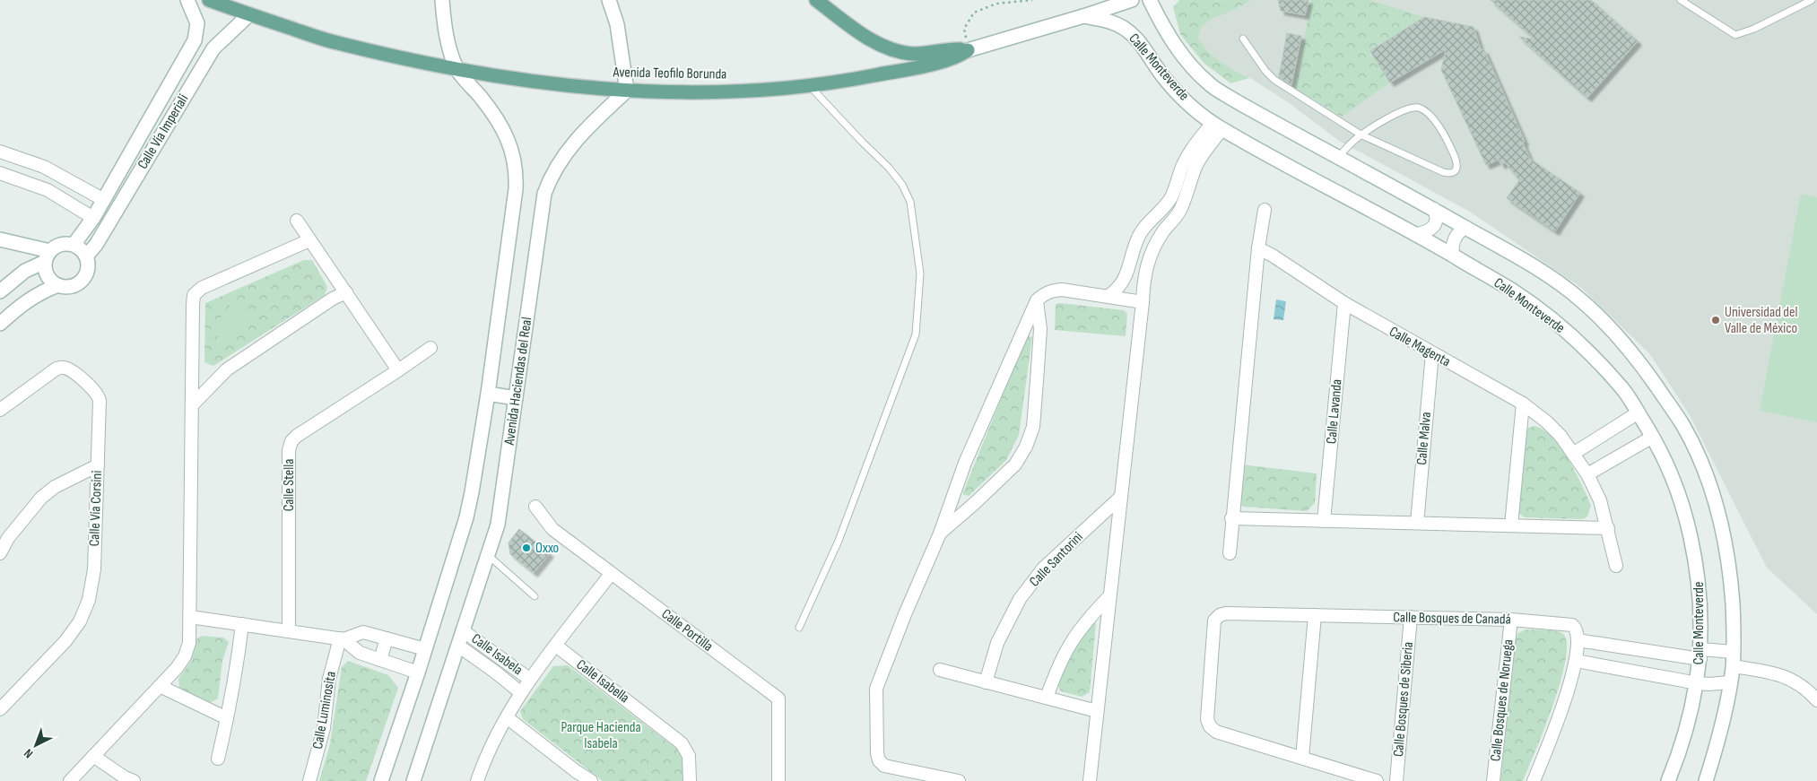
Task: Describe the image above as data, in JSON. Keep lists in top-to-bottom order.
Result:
{
  "streets": {
    "main road": [
      "Calle Monteverde",
      "Avenida Teofilo Borunda",
      "Calle Vía Imperiali",
      "Avenida Haciendas del Real"
    ],
    "street": [
      "Calle Magenta",
      "Calle Lavanda",
      "Calle Malva",
      "Calle Stella",
      "Calle Vía Corsini",
      "Calle Santorini",
      "Calle Bosques de Canadá",
      "Calle Portilla",
      "Calle Isabela",
      "Calle Isabella",
      "Calle Bosques de Siberia",
      "Calle Bosques de Noruega",
      "Calle Luminosita"
    ]
  },
  "crossings": [
    ["Avenida Teofilo Borunda", "Calle Vía Imperiali"],
    ["Avenida Teofilo Borunda", "Avenida Haciendas del Real"],
    ["Calle Magenta", "Calle Lavanda"],
    ["Calle Magenta", "Calle Malva"],
    ["Avenida Haciendas del Real", "Calle Isabela"],
    ["Calle Bosques de Canadá", "Calle Bosques de Siberia"],
    ["Calle Bosques de Canadá", "Calle Bosques de Noruega"]
  ],
  "parks": ["Parque Hacienda Isabela"],
  "places": ["Universidad del Valle de México", "Oxxo"],
  "north": "bottom left"
}
